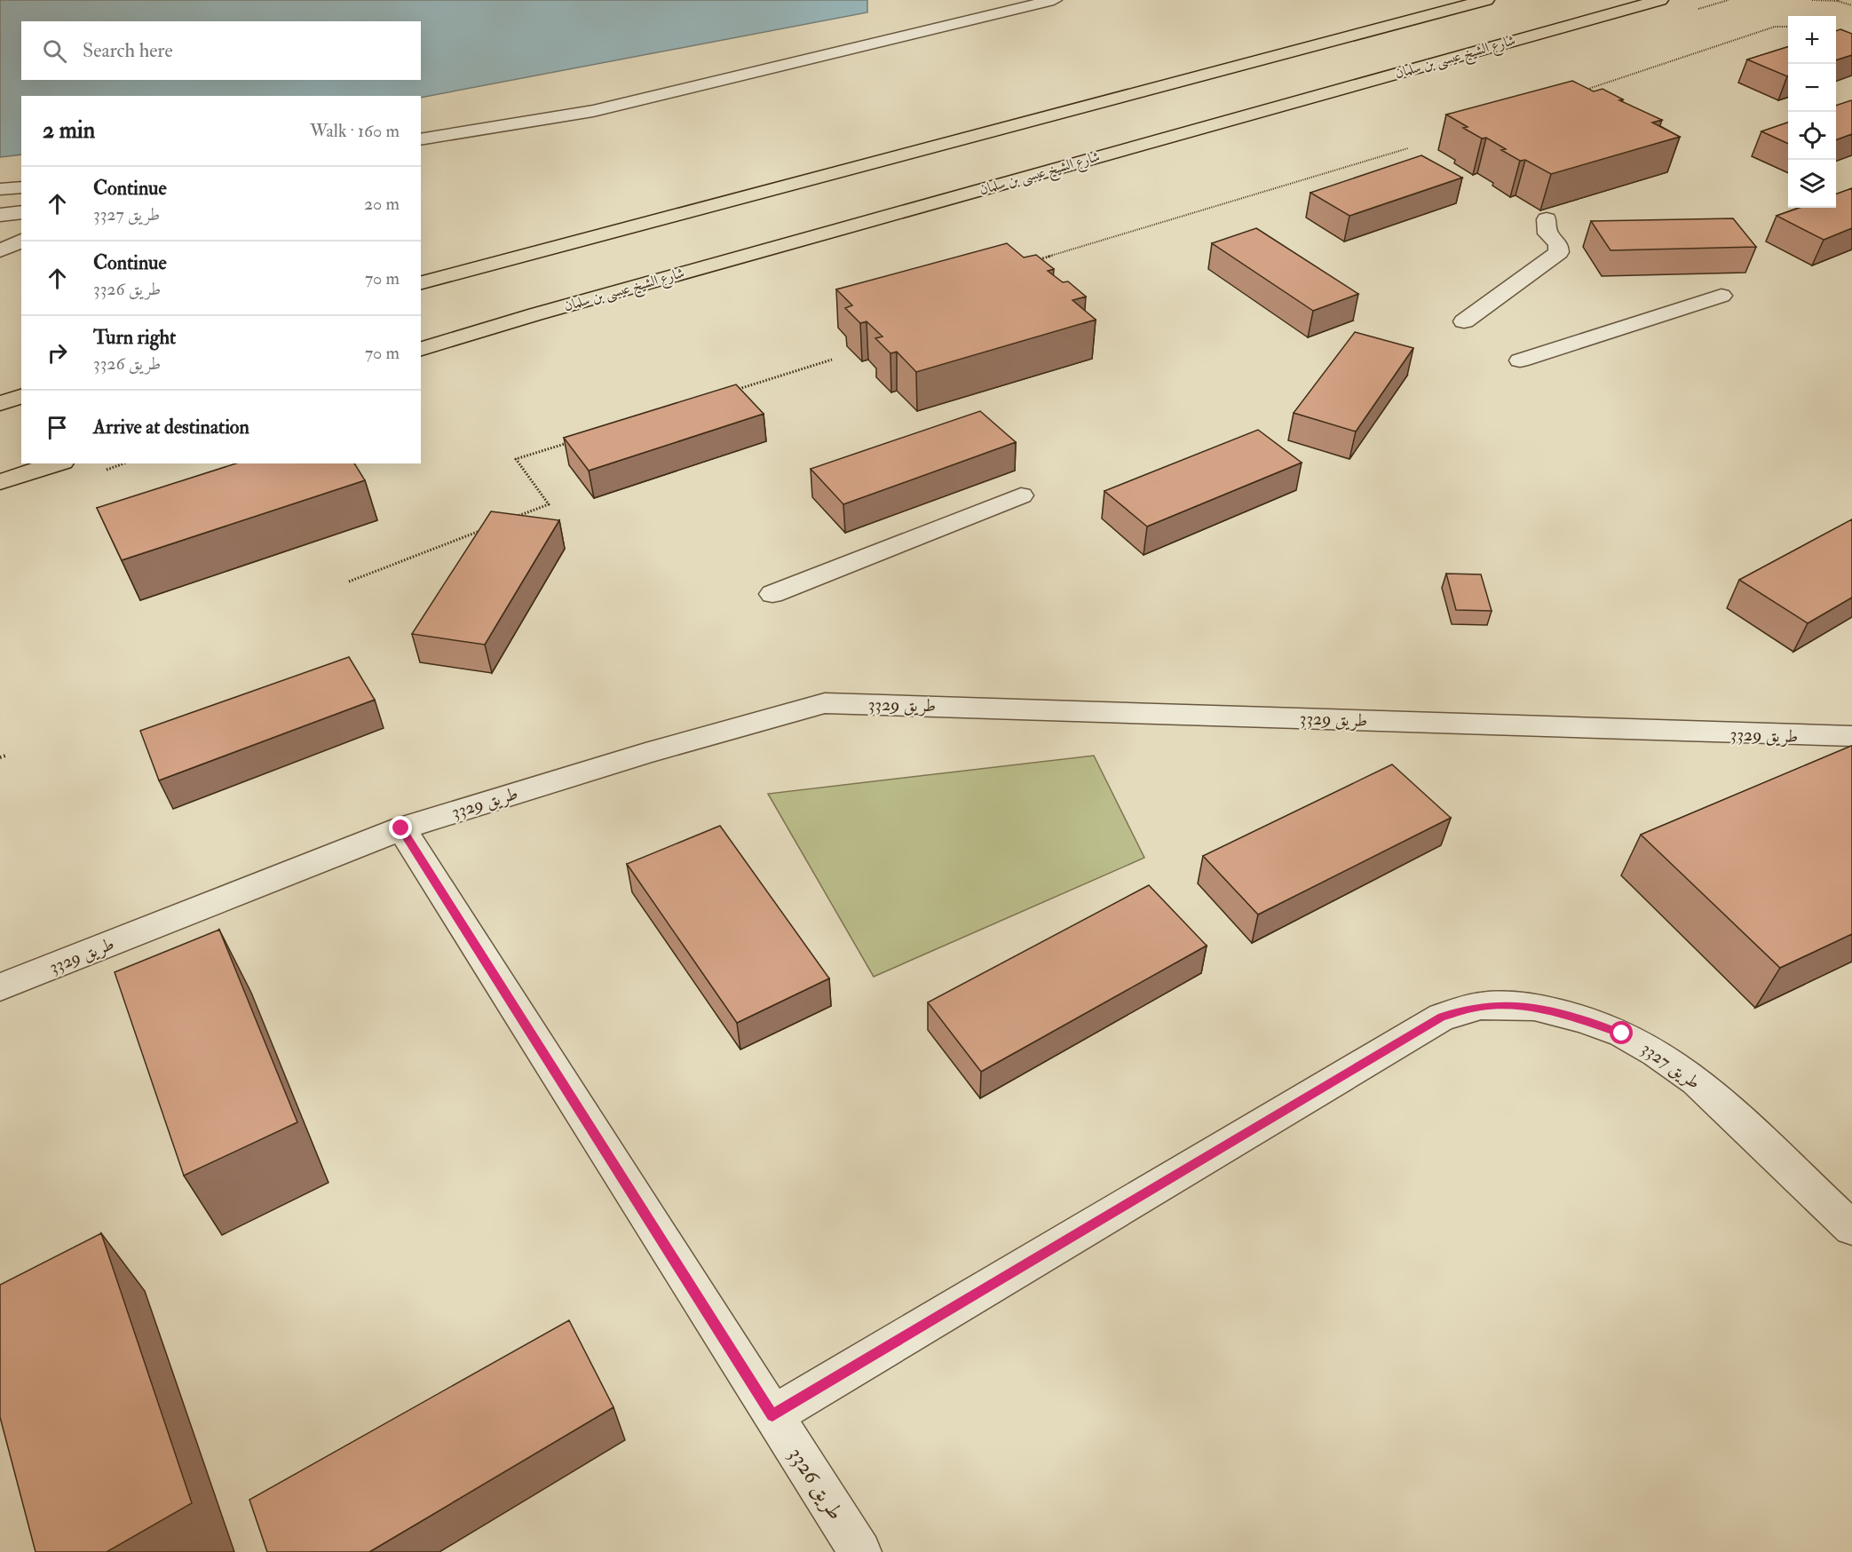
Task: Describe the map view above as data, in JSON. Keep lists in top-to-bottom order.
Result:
{
  "streets": {
    "highway": ["شارع الشيخ عيسى بن سلمان"],
    "street": ["طريق 3329", "طريق 3327", "طريق 3326"]
  },
  "crossings": [
    ["طريق 3329", "طريق 3326"],
    ["طريق 3327", "طريق 3326"]
  ],
  "page": {
    "map_buttons": ["+", "−"],
    "search": "Search here",
    "heading": ["2 min", "Walk · 160 m"],
    "list": [
      ["Continue", "طريق 3327", "20 m"],
      ["Continue", "طريق 3326", "70 m"],
      ["Turn right", "طريق 3326", "70 m"],
      "Arrive at destination"
    ]
  }
}
